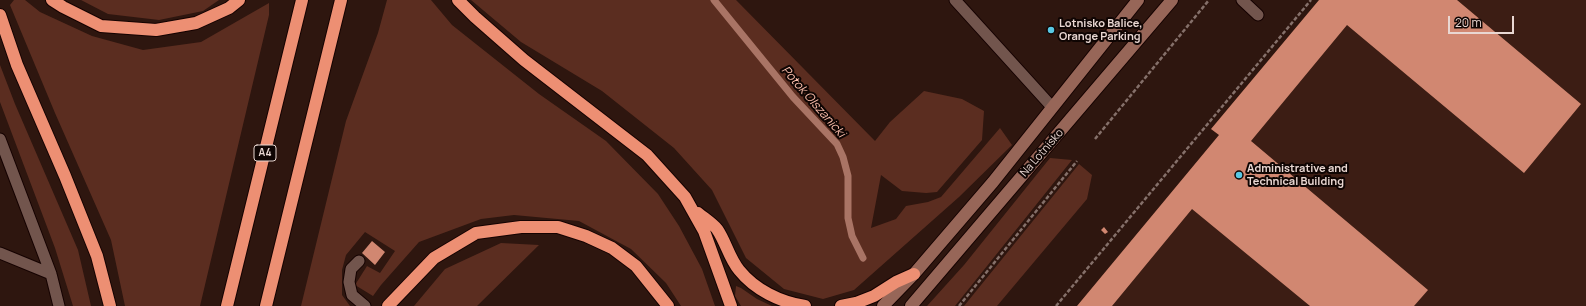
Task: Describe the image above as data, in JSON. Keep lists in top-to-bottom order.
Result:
{
  "streets": {
    "highway": ["A4"],
    "main road": ["Na Lotnisko"]
  },
  "water": ["Potok Olszanicki"],
  "places": ["Lotnisko Balice, Orange Parking", "Administrative and Technical Building"],
  "scale_bar": "20 m"
}
